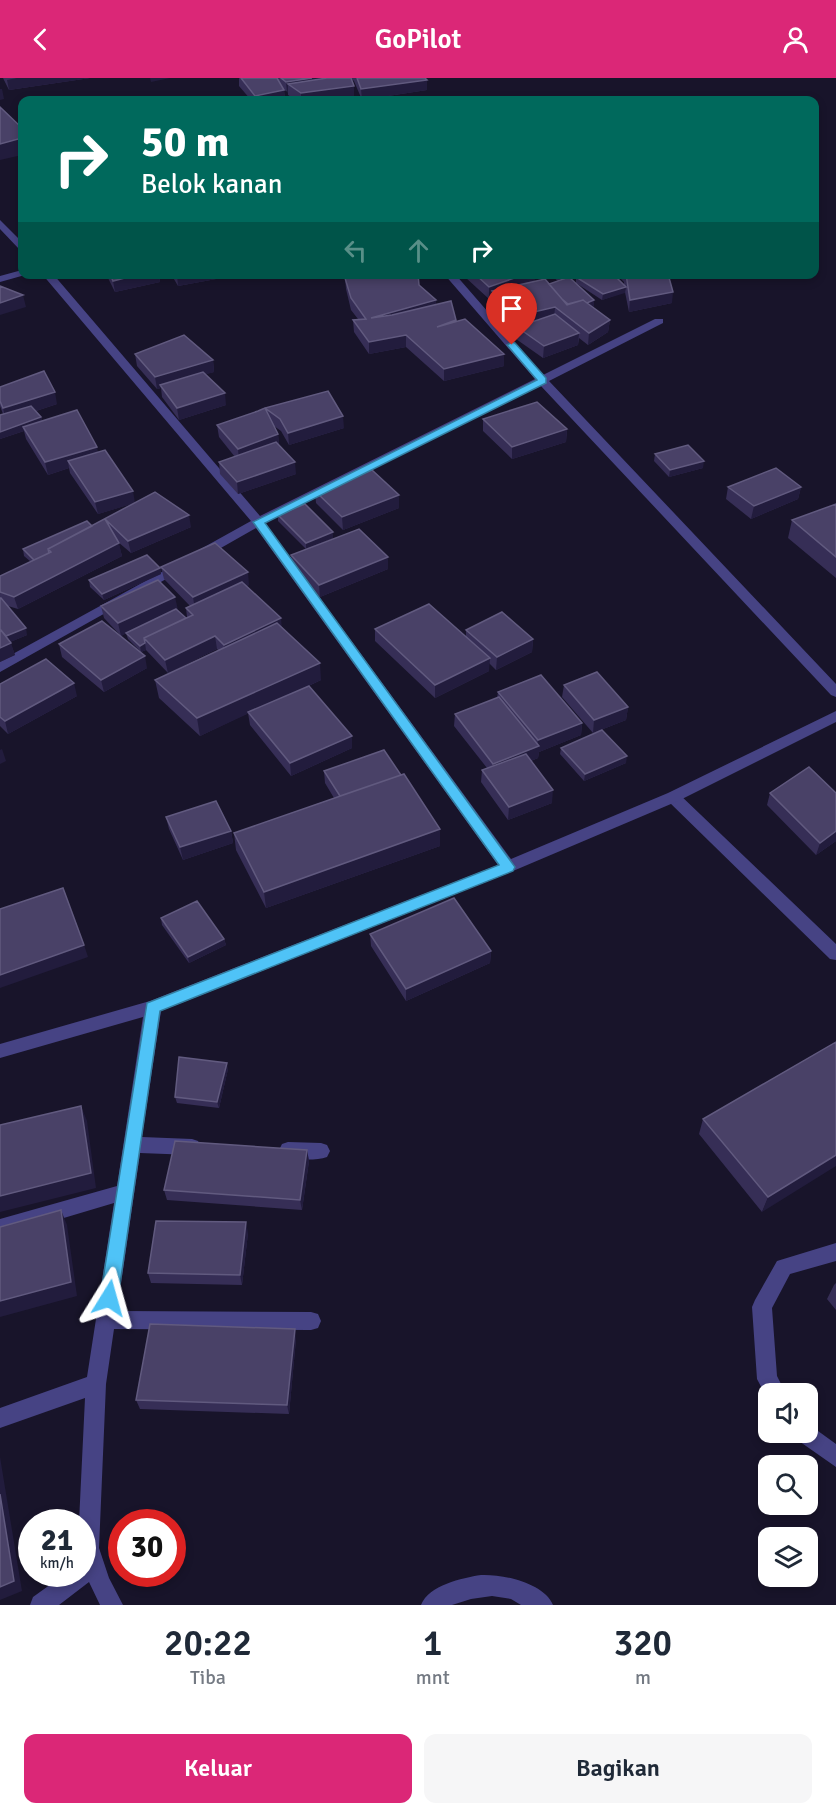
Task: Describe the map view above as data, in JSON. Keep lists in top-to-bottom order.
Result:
{
  "page": {
    "header": "GoPilot",
    "turn": ["50 m", "Belok kanan"],
    "speed": "21 km/h",
    "limit": "30",
    "eta": [
      "20:22",
      "Tiba",
      "1",
      "mnt",
      "320",
      "m"
    ],
    "buttons": ["Keluar", "Bagikan"]
  }
}
